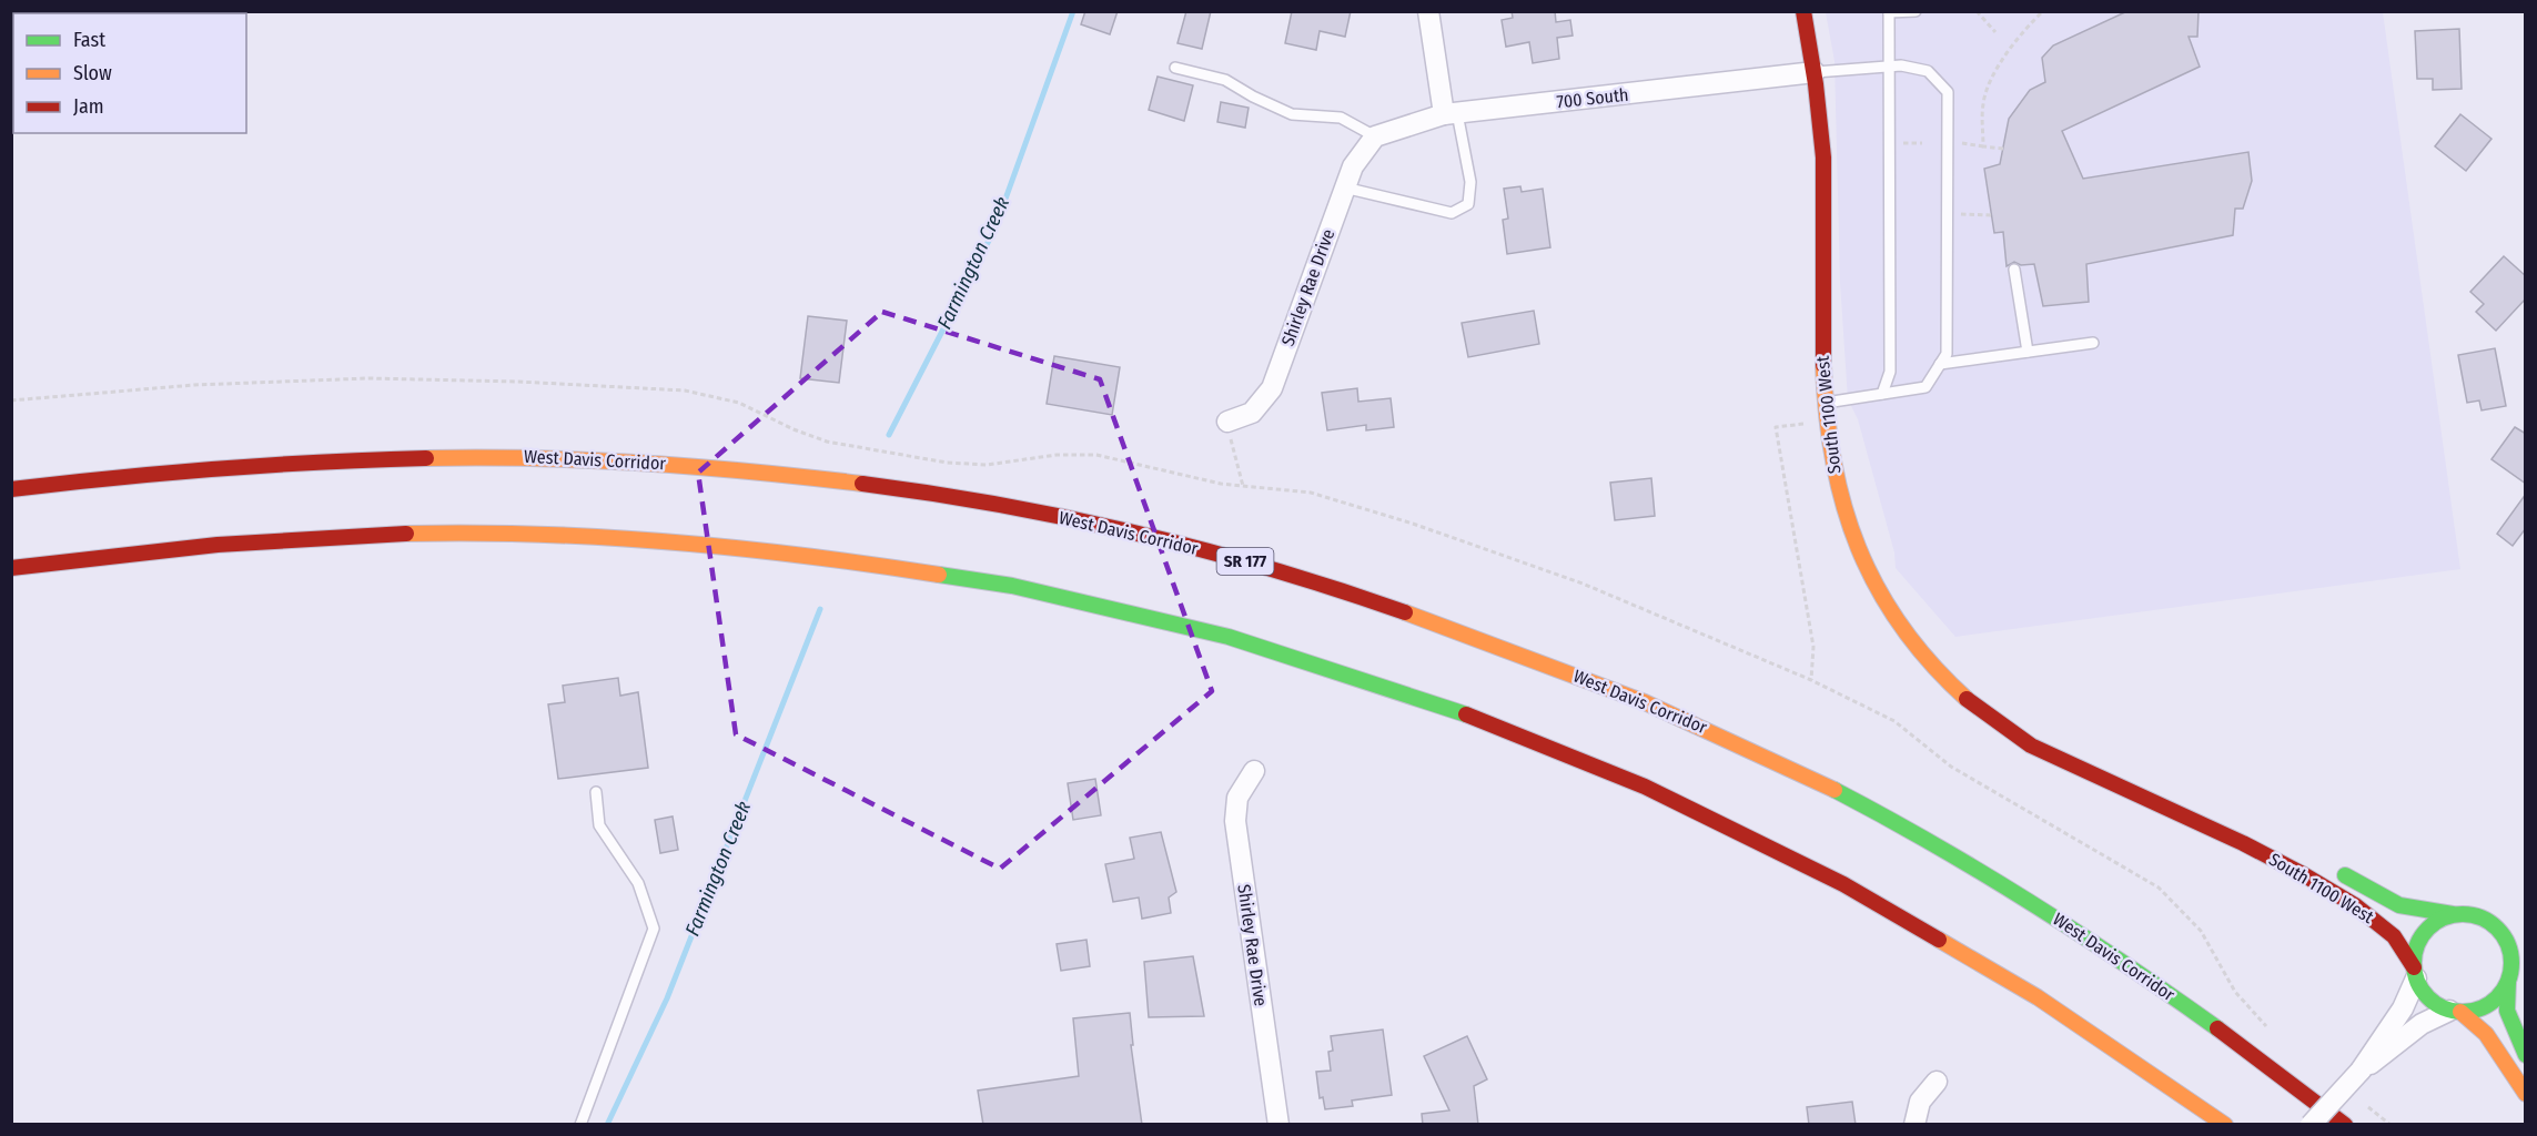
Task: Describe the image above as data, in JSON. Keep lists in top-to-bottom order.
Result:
{
  "streets": {
    "main road": ["South 1100 West", "West Davis Corridor", "SR 177"],
    "street": ["700 South", "Shirley Rae Drive"]
  },
  "crossings": [
    ["700 South", "Shirley Rae Drive"],
    ["700 South", "South 1100 West"]
  ],
  "water": ["Farmington Creek"],
  "legend": ["Fast", "Slow", "Jam"]
}
